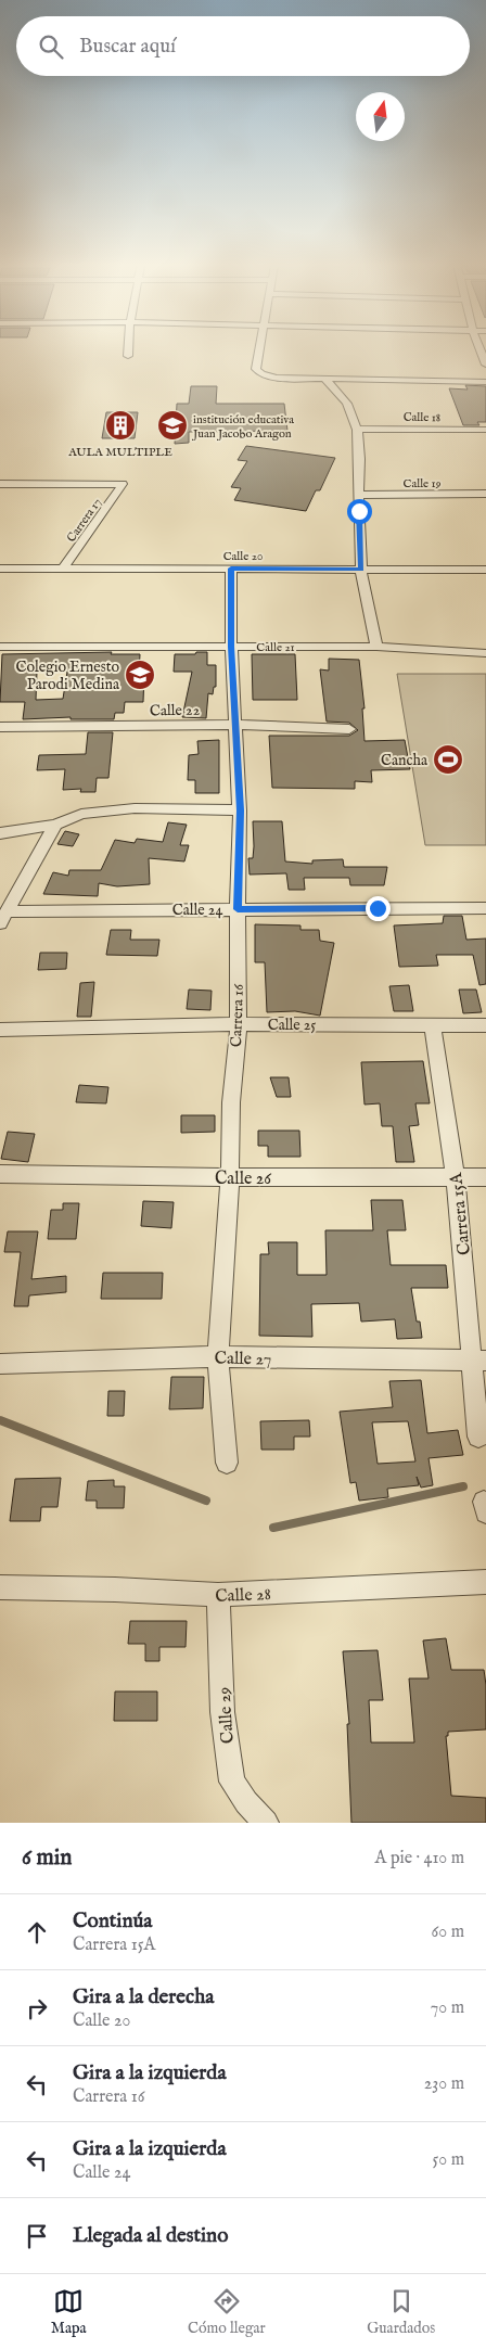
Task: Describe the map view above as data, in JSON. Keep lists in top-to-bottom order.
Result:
{
  "streets": {
    "street": [
      "Calle 18",
      "Calle 19",
      "Carrera 17",
      "Calle 20",
      "Calle 21",
      "Calle 22",
      "Calle 24",
      "Carrera 16",
      "Calle 25",
      "Calle 26",
      "Carrera 15A",
      "Calle 27",
      "Calle 28",
      "Calle 29"
    ]
  },
  "crossings": [
    ["Carrera 17", "Calle 20"],
    ["Calle 20", "Carrera 16"],
    ["Calle 21", "Carrera 16"],
    ["Calle 22", "Carrera 16"],
    ["Calle 24", "Carrera 16"],
    ["Carrera 16", "Calle 25"],
    ["Carrera 16", "Calle 26"],
    ["Carrera 16", "Calle 27"],
    ["Calle 25", "Carrera 15A"],
    ["Calle 26", "Carrera 15A"],
    ["Carrera 15A", "Calle 27"],
    ["Calle 28", "Calle 29"]
  ],
  "places": {
    "building": ["AULA MULTIPLE"],
    "school or university": ["institución educativa Juan Jacobo Aragon", "Colegio Ernesto Parodi Medina"],
    "sports": ["Cancha"]
  },
  "north": "top",
  "page": {
    "search": "Buscar aquí",
    "heading": ["6 min", "A pie · 410 m"],
    "list": [
      ["Continúa", "Carrera 15A", "60 m"],
      ["Gira a la derecha", "Calle 20", "70 m"],
      ["Gira a la izquierda", "Carrera 16", "230 m"],
      ["Gira a la izquierda", "Calle 24", "50 m"],
      "Llegada al destino"
    ],
    "nav": ["Mapa", "Cómo llegar", "Guardados"]
  }
}
